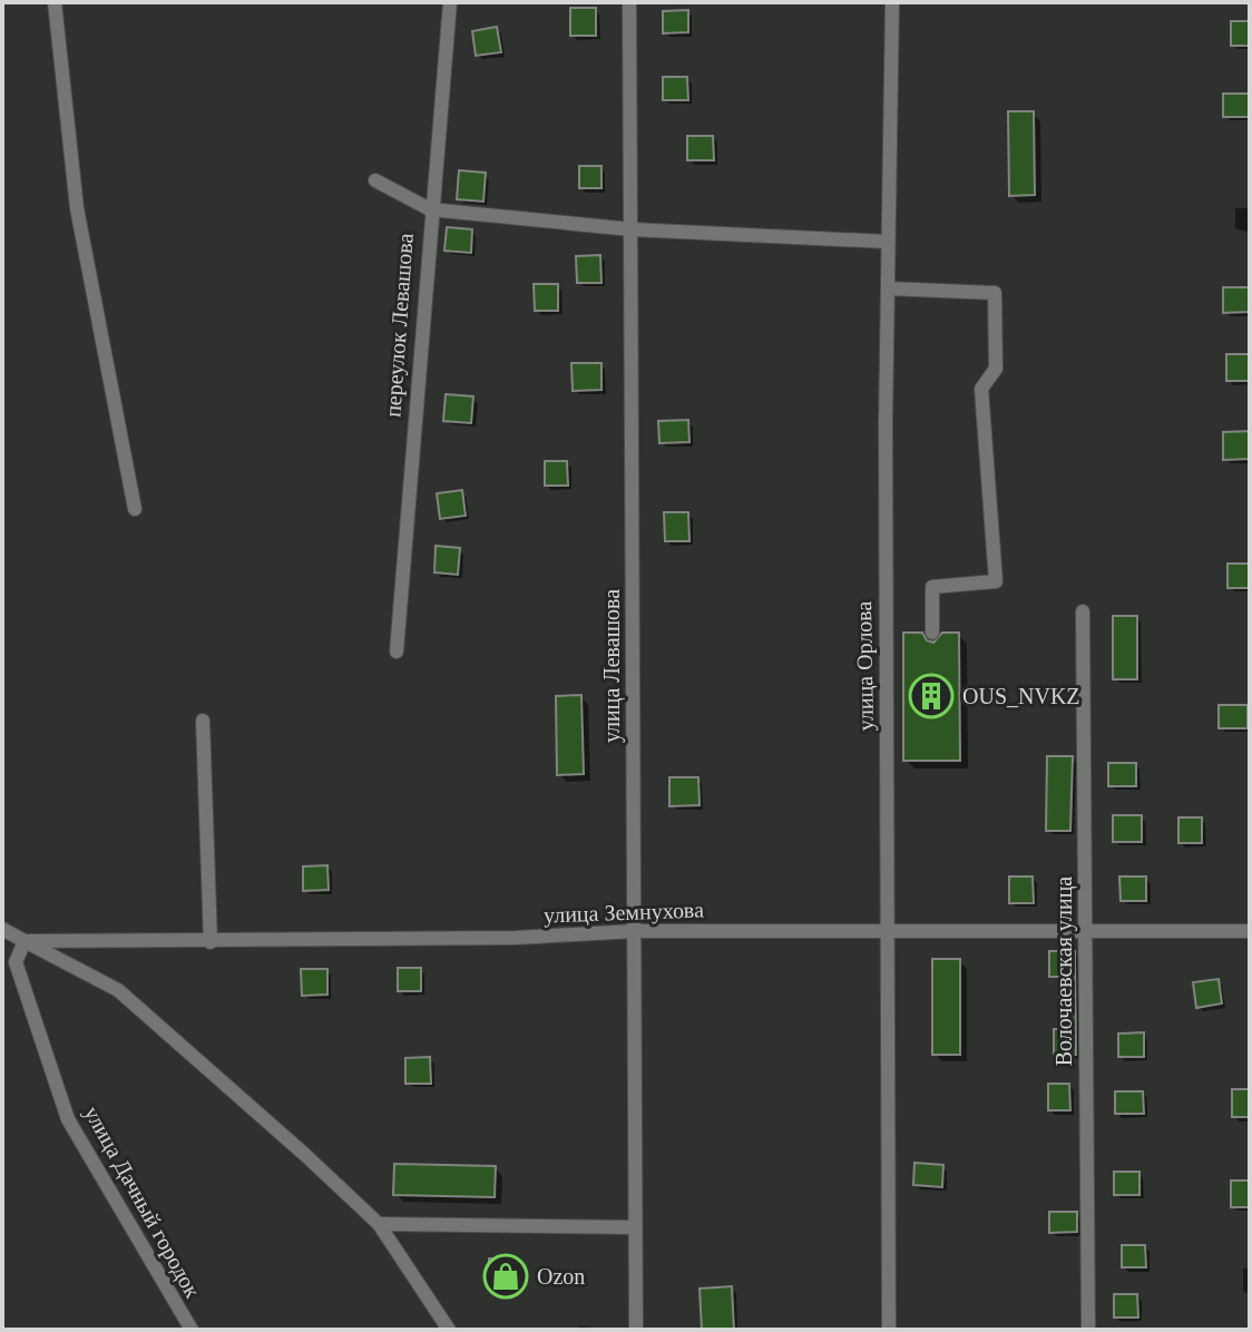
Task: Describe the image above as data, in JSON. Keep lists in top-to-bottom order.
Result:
{
  "streets": {
    "street": [
      "переулок Левашова",
      "улица Левашова",
      "улица Орлова",
      "улица Земнухова",
      "Волочаевская улица",
      "улица Дачный городок"
    ]
  },
  "crossings": [
    ["улица Левашова", "улица Земнухова"],
    ["улица Орлова", "улица Земнухова"],
    ["улица Земнухова", "Волочаевская улица"],
    ["улица Земнухова", "улица Дачный городок"]
  ],
  "places": {
    "building": ["OUS_NVKZ"],
    "shop": ["Ozon"]
  }
}
